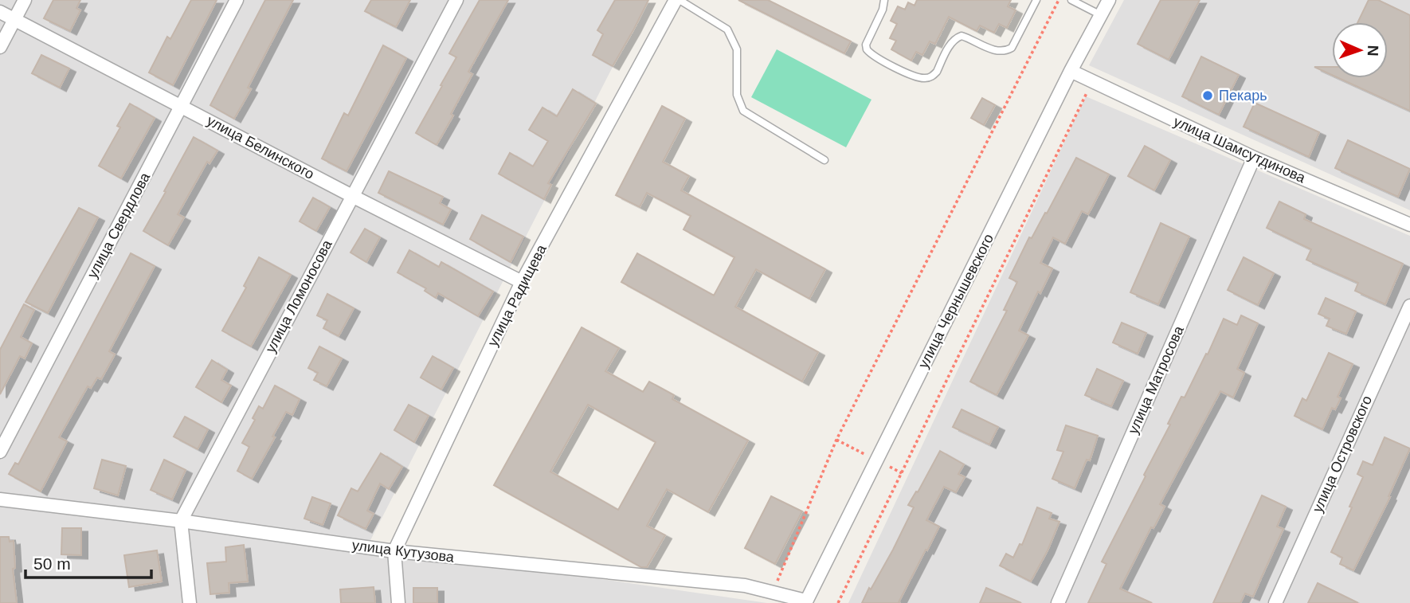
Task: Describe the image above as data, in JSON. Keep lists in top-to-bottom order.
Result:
{
  "streets": {
    "street": [
      "улица Белинского",
      "улица Шамсутдинова",
      "улица Свердлова",
      "улица Радищева",
      "улица Ломоносова",
      "улица Чернышевского",
      "улица Матросова",
      "улица Островского",
      "улица Кутузова"
    ]
  },
  "crossings": [
    ["улица Белинского", "улица Свердлова"],
    ["улица Белинского", "улица Радищева"],
    ["улица Белинского", "улица Ломоносова"],
    ["улица Шамсутдинова", "улица Чернышевского"],
    ["улица Шамсутдинова", "улица Матросова"],
    ["улица Радищева", "улица Кутузова"],
    ["улица Ломоносова", "улица Кутузова"],
    ["улица Чернышевского", "улица Кутузова"]
  ],
  "places": ["Пекарь"],
  "scale_bar": "50 m",
  "north": "right"
}
